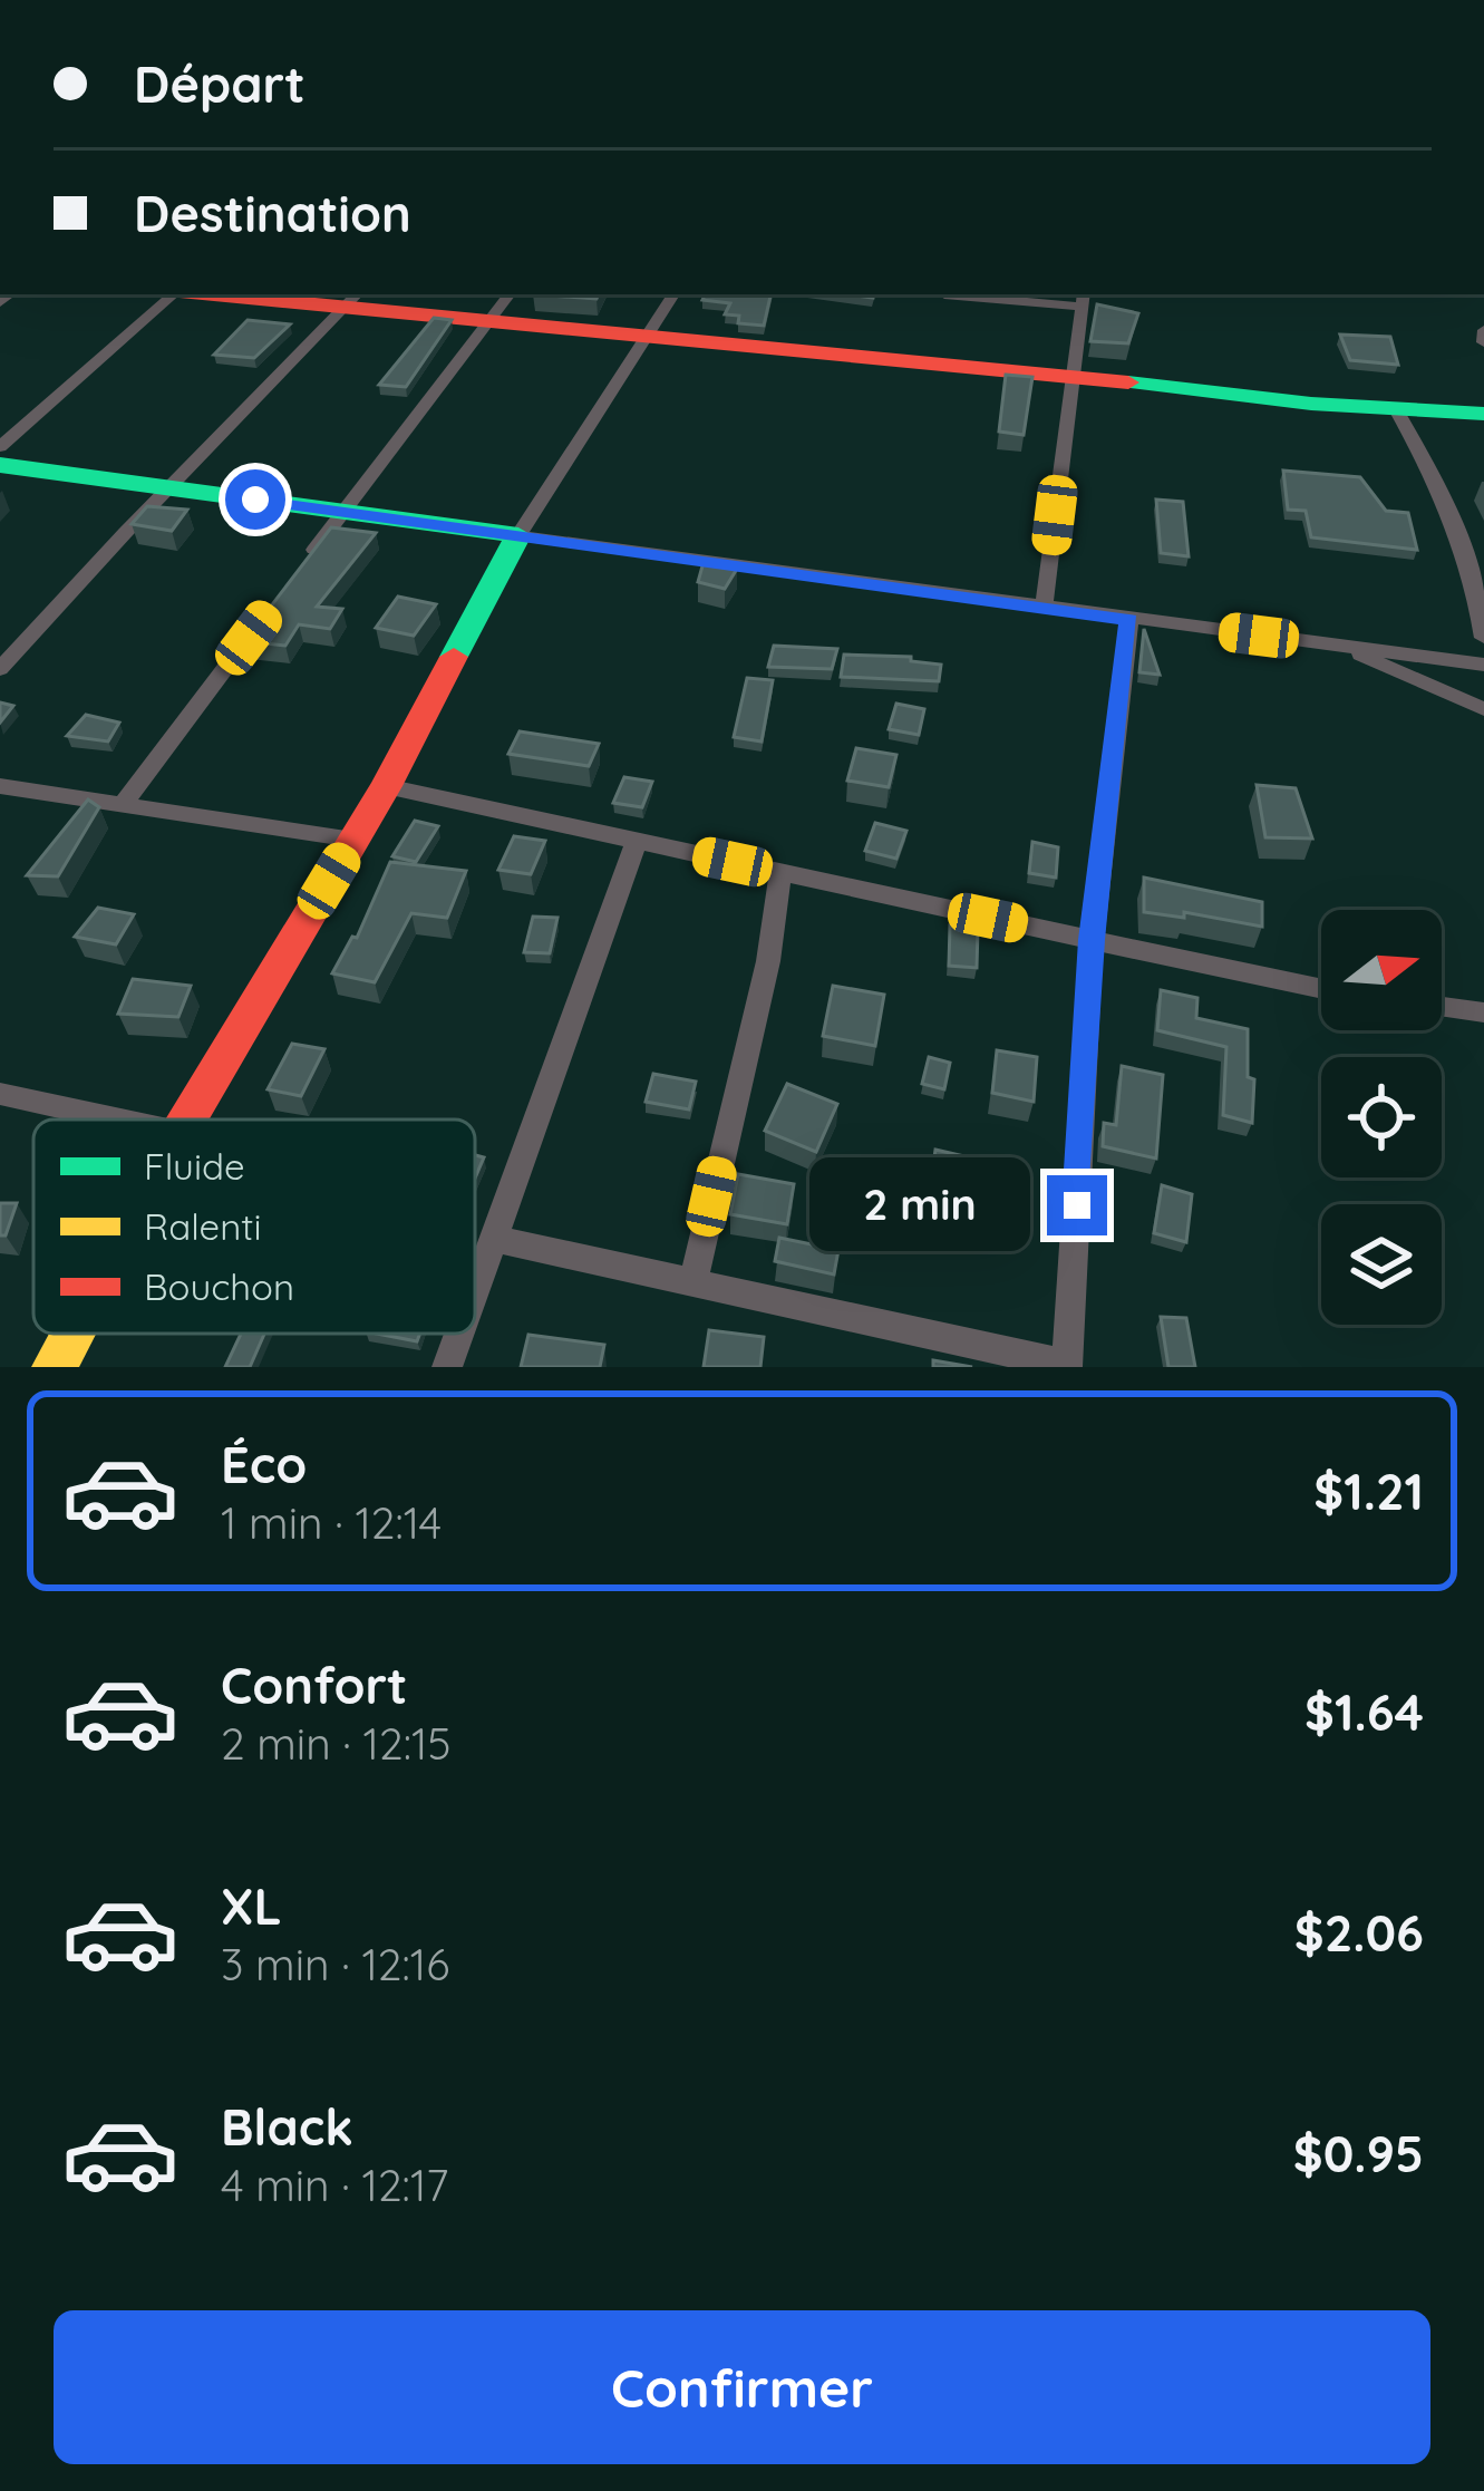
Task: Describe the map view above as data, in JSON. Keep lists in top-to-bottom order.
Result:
{
  "legend": ["Fluide", "Ralenti", "Bouchon"],
  "north": "right",
  "page": {
    "banner": ["Départ", "Destination"],
    "bubble": "2 min",
    "list": [
      {
        "name": "Éco",
        "note": "1 min · 12:14",
        "value": "$1.21"
      },
      {
        "name": "Confort",
        "note": "2 min · 12:15",
        "value": "$1.64"
      },
      {
        "name": "XL",
        "note": "3 min · 12:16",
        "value": "$2.06"
      },
      {
        "name": "Black",
        "note": "4 min · 12:17",
        "value": "$0.95"
      }
    ],
    "buttons": "Confirmer"
  }
}
